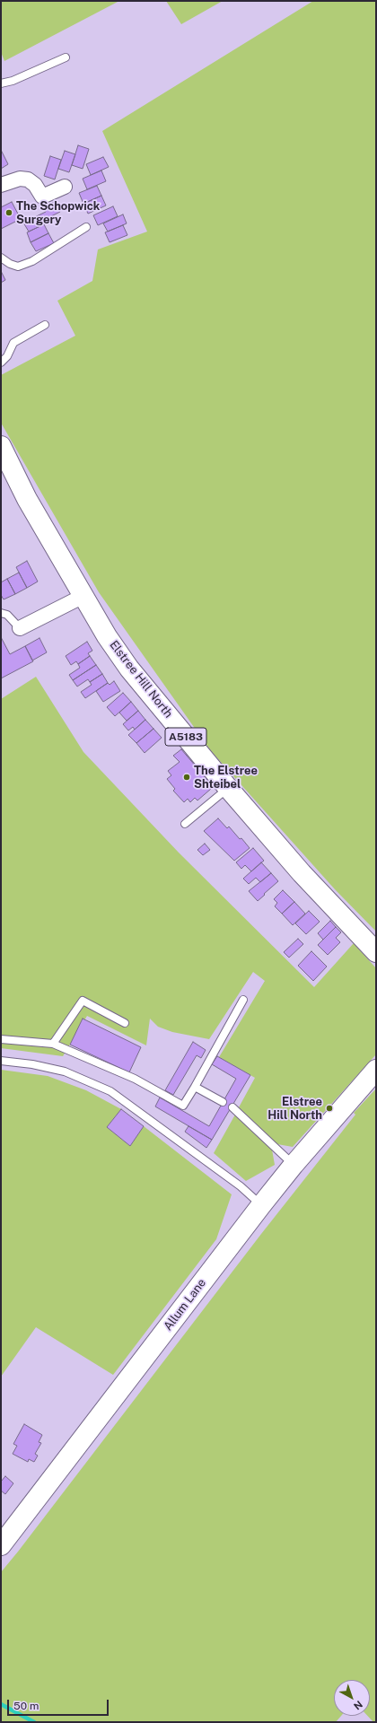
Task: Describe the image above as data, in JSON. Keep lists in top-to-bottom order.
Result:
{
  "streets": {
    "main road": ["Elstree Hill North", "A5183", "Allum Lane"]
  },
  "places": ["The Schopwick Surgery", "The Elstree Shteibel", "Elstree Hill North"],
  "scale_bar": "50 m",
  "north": "bottom right"
}
